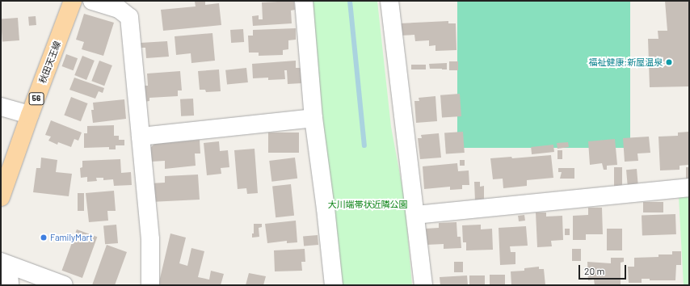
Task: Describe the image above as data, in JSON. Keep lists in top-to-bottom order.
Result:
{
  "streets": {
    "main road": ["秋田天王線", "56"]
  },
  "parks": ["大川端帯状近隣公園"],
  "places": ["福祉健康;新屋温泉", "FamilyMart"],
  "scale_bar": "20 m"
}
